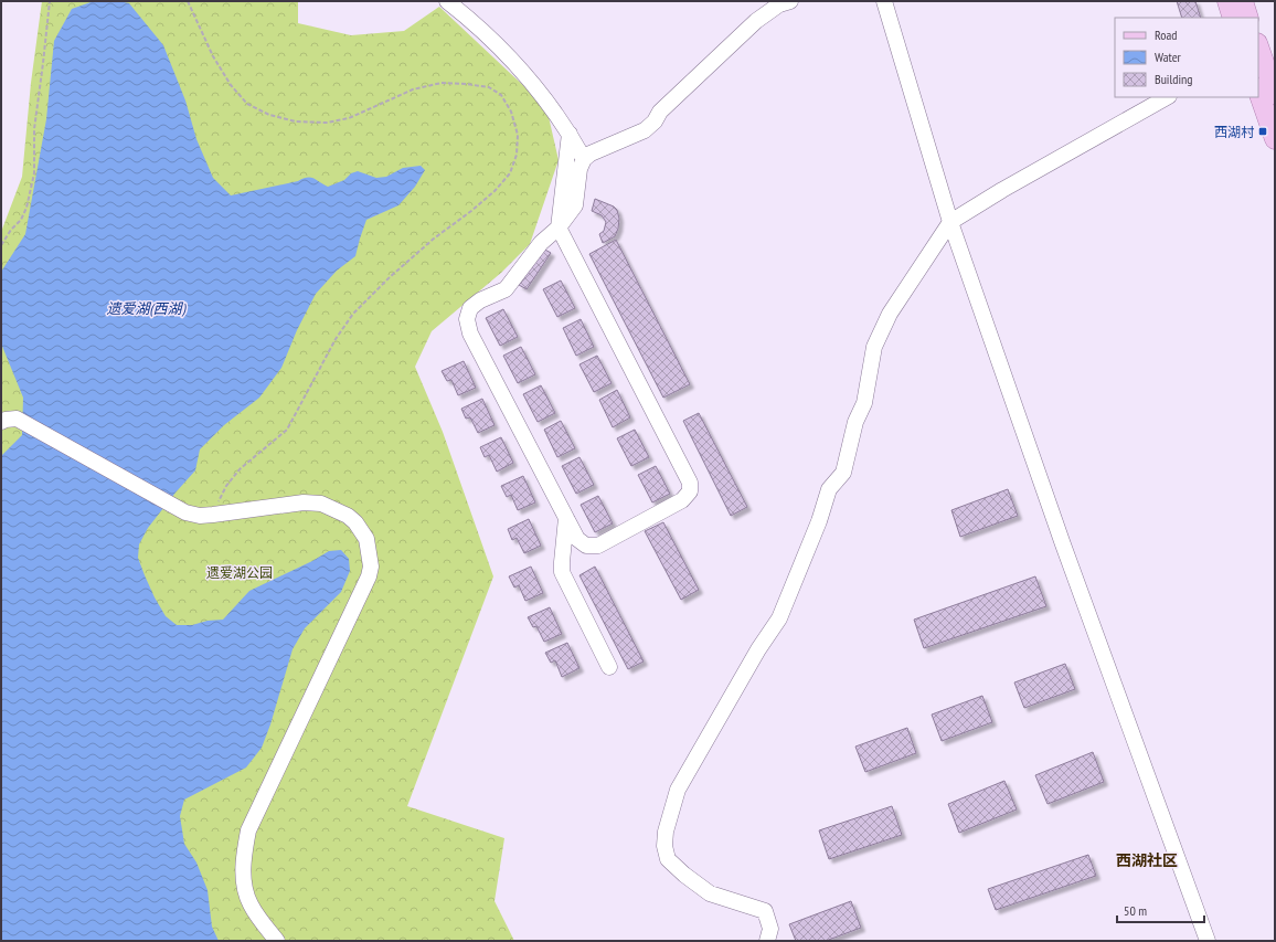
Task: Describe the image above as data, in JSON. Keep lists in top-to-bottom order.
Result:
{
  "districts": ["西湖社区"],
  "water": ["遗爱湖(西湖)"],
  "parks": ["遗爱湖公园"],
  "places": {
    "transit": ["西湖村"]
  },
  "legend": ["Road", "Water", "Building"],
  "scale_bar": "50 m"
}
